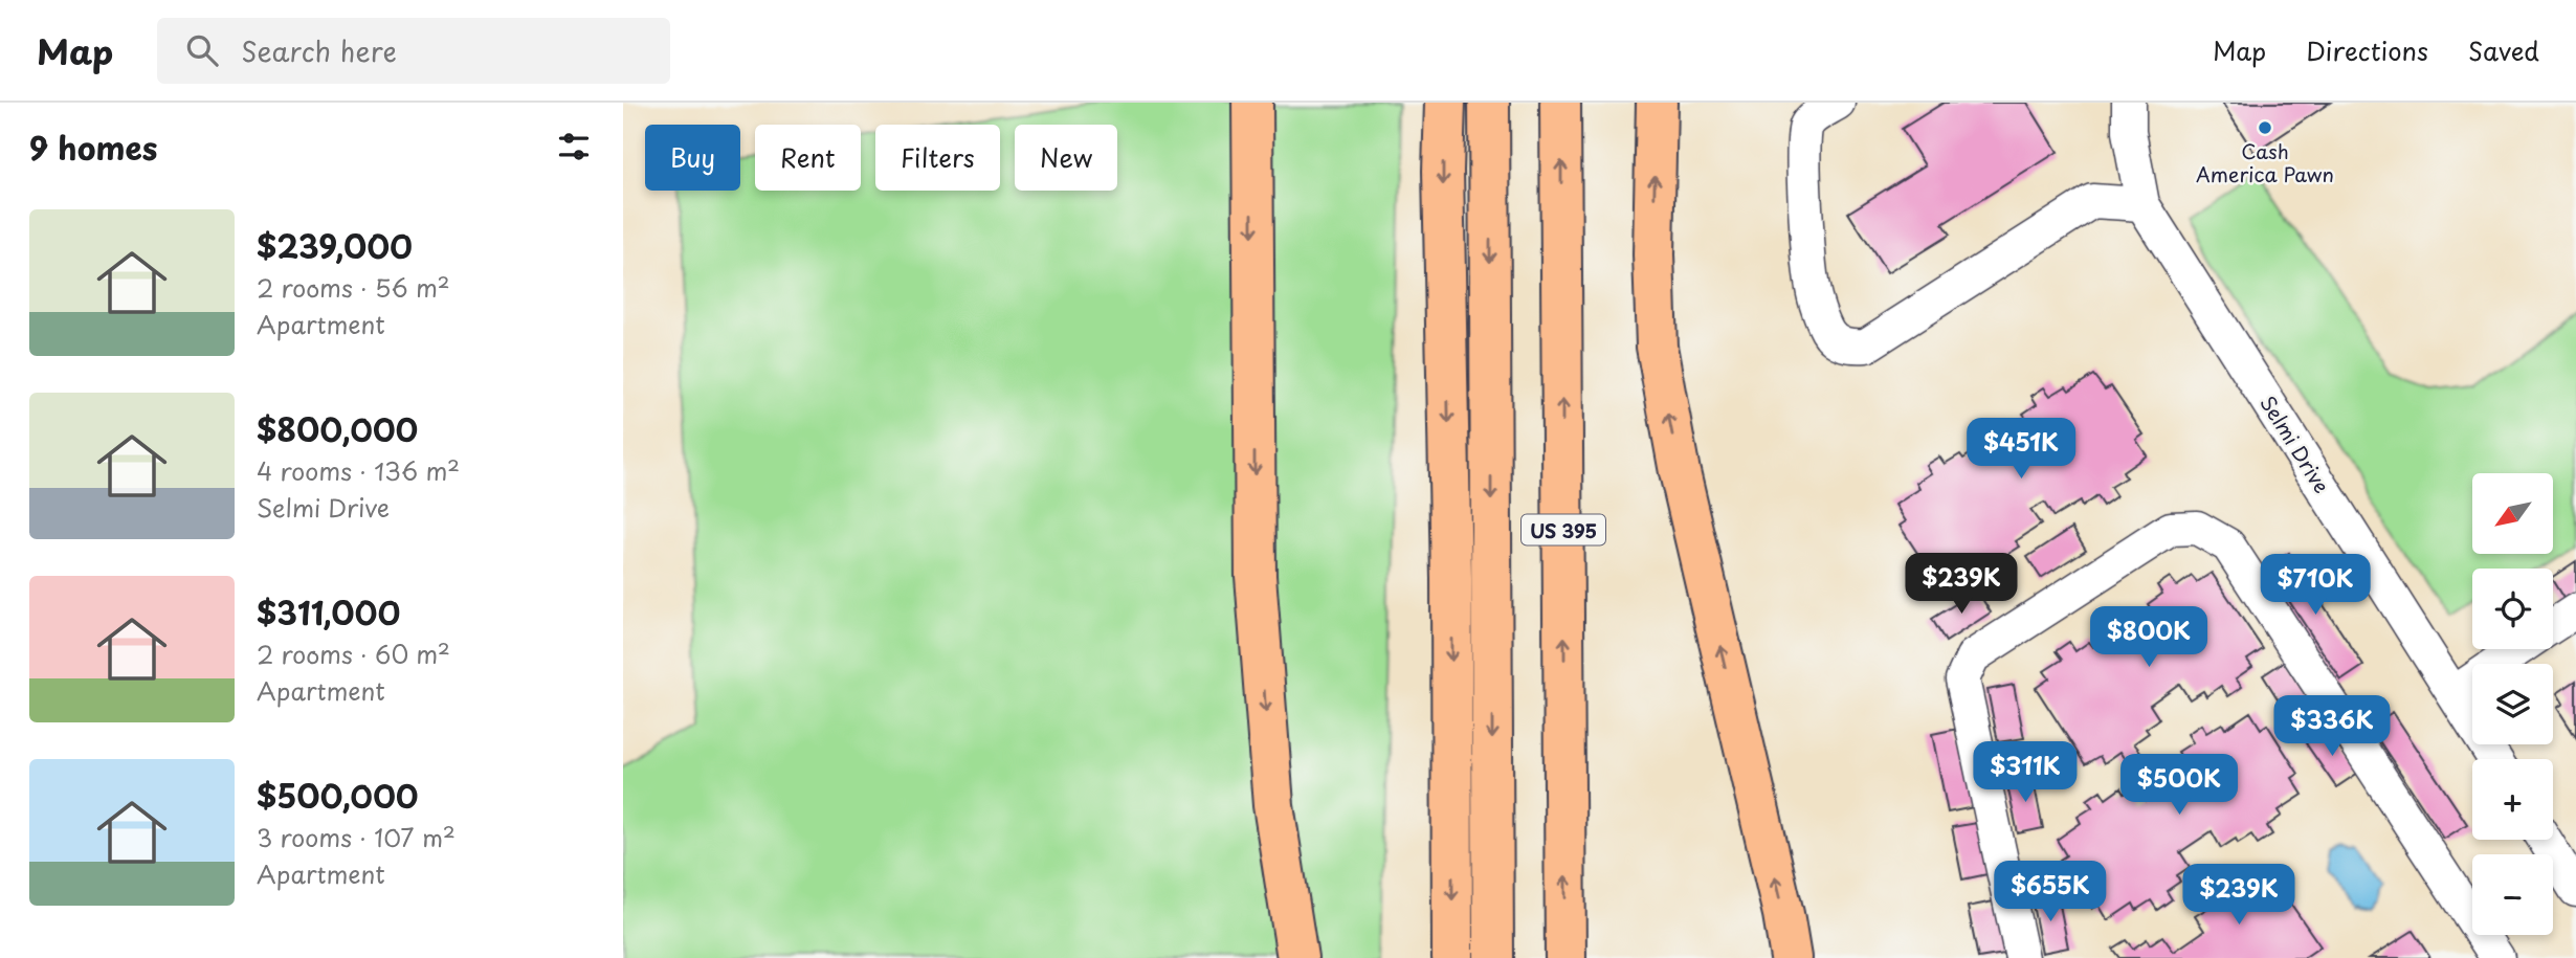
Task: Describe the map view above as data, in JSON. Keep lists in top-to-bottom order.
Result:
{
  "streets": {
    "highway": ["US 395"],
    "street": ["Selmi Drive"]
  },
  "places": ["Cash America Pawn"],
  "north": "bottom left",
  "page": {
    "header": "Map",
    "search": "Search here",
    "nav": ["Map", "Directions", "Saved"],
    "heading": "9 homes",
    "chip": [
      "Buy",
      "Rent",
      "Filters",
      "New"
    ],
    "list": [
      {
        "name": "$239,000",
        "note": "2 rooms · 56 m² · Apartment"
      },
      {
        "name": "$800,000",
        "note": "4 rooms · 136 m² · Selmi Drive"
      },
      {
        "name": "$311,000",
        "note": "2 rooms · 60 m² · Apartment"
      },
      {
        "name": "$500,000",
        "note": "3 rooms · 107 m² · Apartment"
      }
    ],
    "price": [
      "$451K",
      "$239K",
      "$710K",
      "$800K",
      "$336K",
      "$311K",
      "$500K",
      "$655K",
      "$239K"
    ],
    "map_buttons": ["+", "−"]
  }
}
